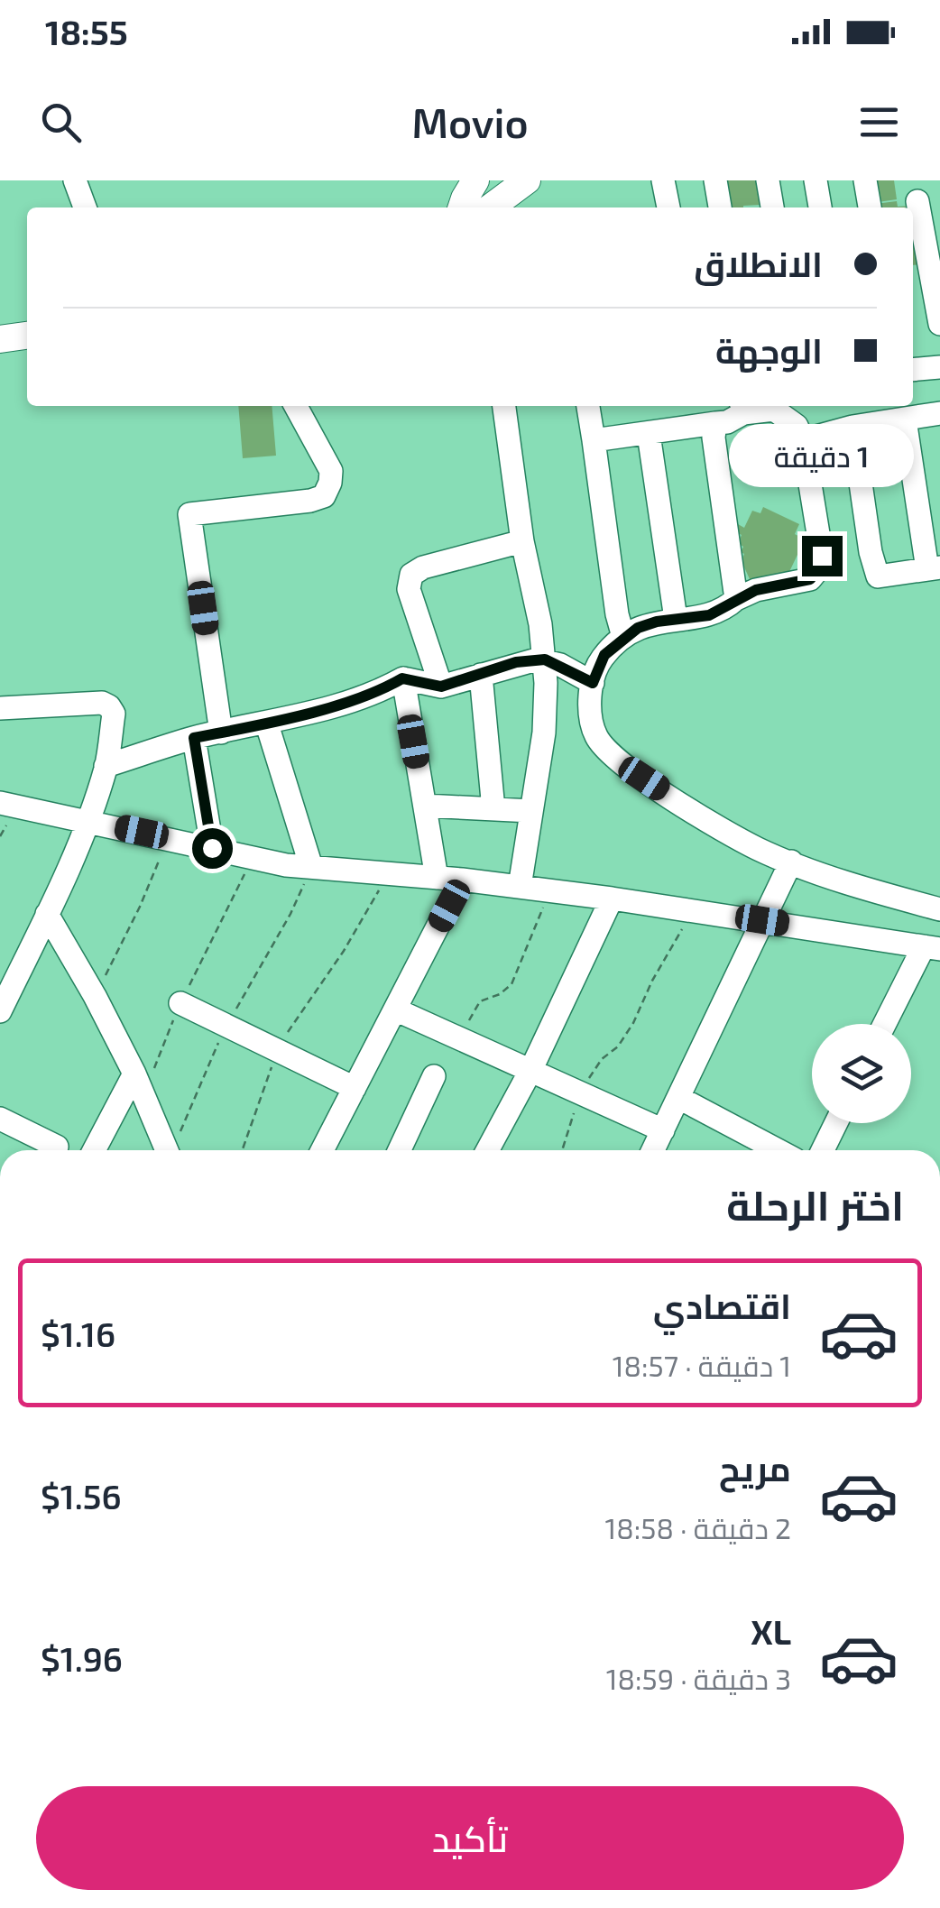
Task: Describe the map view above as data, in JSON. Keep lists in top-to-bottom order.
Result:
{
  "page": {
    "status": "18:55",
    "header": "Movio",
    "banner": ["الانطلاق", "الوجهة"],
    "bubble": "1 دقيقة",
    "heading": "اختر الرحلة",
    "list": [
      {
        "name": "اقتصادي",
        "note": "1 دقيقة · 18:57",
        "value": "$1.16"
      },
      {
        "name": "مريح",
        "note": "2 دقيقة · 18:58",
        "value": "$1.56"
      },
      {
        "name": "XL",
        "note": "3 دقيقة · 18:59",
        "value": "$1.96"
      }
    ],
    "buttons": "تأكيد"
  }
}
